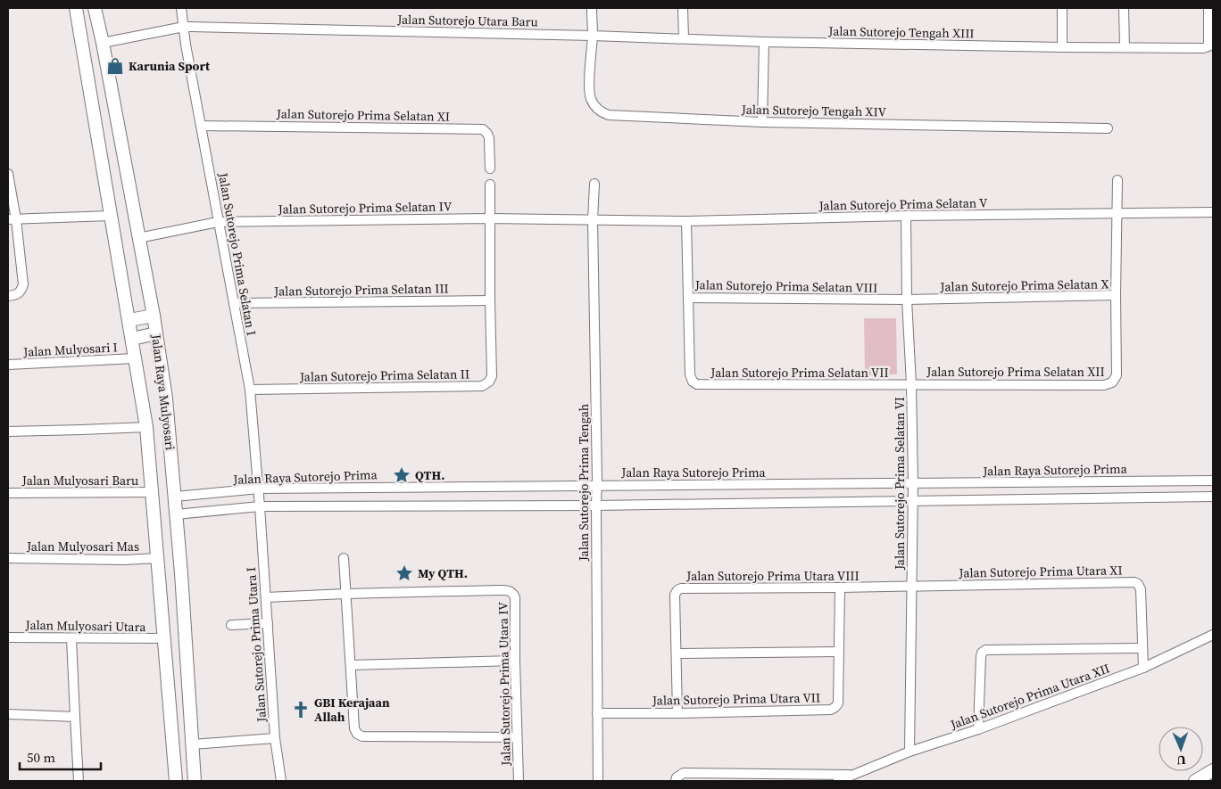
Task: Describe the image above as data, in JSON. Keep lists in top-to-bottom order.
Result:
{
  "streets": {
    "main road": ["Jalan Raya Mulyosari"],
    "street": [
      "Jalan Sutorejo Utara Baru",
      "Jalan Sutorejo Tengah XIII",
      "Jalan Sutorejo Tengah XIV",
      "Jalan Sutorejo Prima Selatan XI",
      "Jalan Sutorejo Prima Selatan V",
      "Jalan Sutorejo Prima Selatan IV",
      "Jalan Sutorejo Prima Selatan I",
      "Jalan Sutorejo Prima Selatan X",
      "Jalan Sutorejo Prima Selatan VIII",
      "Jalan Sutorejo Prima Selatan III",
      "Jalan Mulyosari I",
      "Jalan Sutorejo Prima Selatan XII",
      "Jalan Sutorejo Prima Selatan VII",
      "Jalan Sutorejo Prima Selatan II",
      "Jalan Raya Sutorejo Prima",
      "Jalan Mulyosari Baru",
      "Jalan Sutorejo Prima Tengah",
      "Jalan Sutorejo Prima Selatan VI",
      "Jalan Mulyosari Mas",
      "Jalan Sutorejo Prima Utara XI",
      "Jalan Sutorejo Prima Utara VIII",
      "Jalan Mulyosari Utara",
      "Jalan Sutorejo Prima Utara I",
      "Jalan Sutorejo Prima Utara IV",
      "Jalan Sutorejo Prima Utara XII",
      "Jalan Sutorejo Prima Utara VII"
    ]
  },
  "crossings": [
    ["Jalan Sutorejo Utara Baru", "Jalan Sutorejo Tengah XIII"],
    ["Jalan Sutorejo Utara Baru", "Jalan Sutorejo Tengah XIV"],
    ["Jalan Sutorejo Utara Baru", "Jalan Sutorejo Prima Selatan I"],
    ["Jalan Sutorejo Utara Baru", "Jalan Raya Mulyosari"],
    ["Jalan Sutorejo Tengah XIII", "Jalan Sutorejo Tengah XIV"],
    ["Jalan Sutorejo Prima Selatan XI", "Jalan Sutorejo Prima Selatan I"],
    ["Jalan Sutorejo Prima Selatan V", "Jalan Sutorejo Prima Selatan IV"],
    ["Jalan Sutorejo Prima Selatan V", "Jalan Sutorejo Prima Selatan X"],
    ["Jalan Sutorejo Prima Selatan V", "Jalan Sutorejo Prima Selatan VIII"],
    ["Jalan Sutorejo Prima Selatan V", "Jalan Sutorejo Prima Tengah"],
    ["Jalan Sutorejo Prima Selatan V", "Jalan Sutorejo Prima Selatan VI"],
    ["Jalan Sutorejo Prima Selatan IV", "Jalan Sutorejo Prima Selatan I"],
    ["Jalan Sutorejo Prima Selatan IV", "Jalan Sutorejo Prima Selatan II"],
    ["Jalan Sutorejo Prima Selatan IV", "Jalan Raya Mulyosari"],
    ["Jalan Sutorejo Prima Selatan IV", "Jalan Sutorejo Prima Tengah"],
    ["Jalan Sutorejo Prima Selatan I", "Jalan Sutorejo Prima Selatan III"],
    ["Jalan Sutorejo Prima Selatan I", "Jalan Sutorejo Prima Selatan II"],
    ["Jalan Sutorejo Prima Selatan I", "Jalan Raya Sutorejo Prima"],
    ["Jalan Sutorejo Prima Selatan I", "Jalan Sutorejo Prima Utara I"],
    ["Jalan Sutorejo Prima Selatan X", "Jalan Sutorejo Prima Selatan VIII"],
    ["Jalan Sutorejo Prima Selatan X", "Jalan Sutorejo Prima Selatan XII"],
    ["Jalan Sutorejo Prima Selatan X", "Jalan Sutorejo Prima Selatan VI"],
    ["Jalan Sutorejo Prima Selatan VIII", "Jalan Sutorejo Prima Selatan VII"],
    ["Jalan Sutorejo Prima Selatan VIII", "Jalan Sutorejo Prima Selatan VI"],
    ["Jalan Sutorejo Prima Selatan III", "Jalan Sutorejo Prima Selatan II"],
    ["Jalan Mulyosari I", "Jalan Raya Mulyosari"],
    ["Jalan Sutorejo Prima Selatan XII", "Jalan Sutorejo Prima Selatan VII"],
    ["Jalan Sutorejo Prima Selatan XII", "Jalan Sutorejo Prima Selatan VI"],
    ["Jalan Sutorejo Prima Selatan VII", "Jalan Sutorejo Prima Selatan VI"],
    ["Jalan Raya Mulyosari", "Jalan Raya Sutorejo Prima"],
    ["Jalan Raya Mulyosari", "Jalan Mulyosari Baru"],
    ["Jalan Raya Mulyosari", "Jalan Mulyosari Mas"],
    ["Jalan Raya Mulyosari", "Jalan Mulyosari Utara"],
    ["Jalan Raya Sutorejo Prima", "Jalan Sutorejo Prima Tengah"],
    ["Jalan Raya Sutorejo Prima", "Jalan Sutorejo Prima Selatan VI"],
    ["Jalan Sutorejo Prima Tengah", "Jalan Sutorejo Prima Utara VII"],
    ["Jalan Sutorejo Prima Selatan VI", "Jalan Sutorejo Prima Utara XI"],
    ["Jalan Sutorejo Prima Selatan VI", "Jalan Sutorejo Prima Utara VIII"],
    ["Jalan Sutorejo Prima Selatan VI", "Jalan Sutorejo Prima Utara XII"],
    ["Jalan Sutorejo Prima Utara XI", "Jalan Sutorejo Prima Utara VIII"],
    ["Jalan Sutorejo Prima Utara XI", "Jalan Sutorejo Prima Utara XII"],
    ["Jalan Sutorejo Prima Utara VIII", "Jalan Sutorejo Prima Utara VII"]
  ],
  "places": {
    "shop": ["Karunia Sport"],
    "place": ["QTH.", "My QTH."],
    "church": ["GBI Kerajaan Allah"]
  },
  "scale_bar": "50 m",
  "north": "bottom"
}
